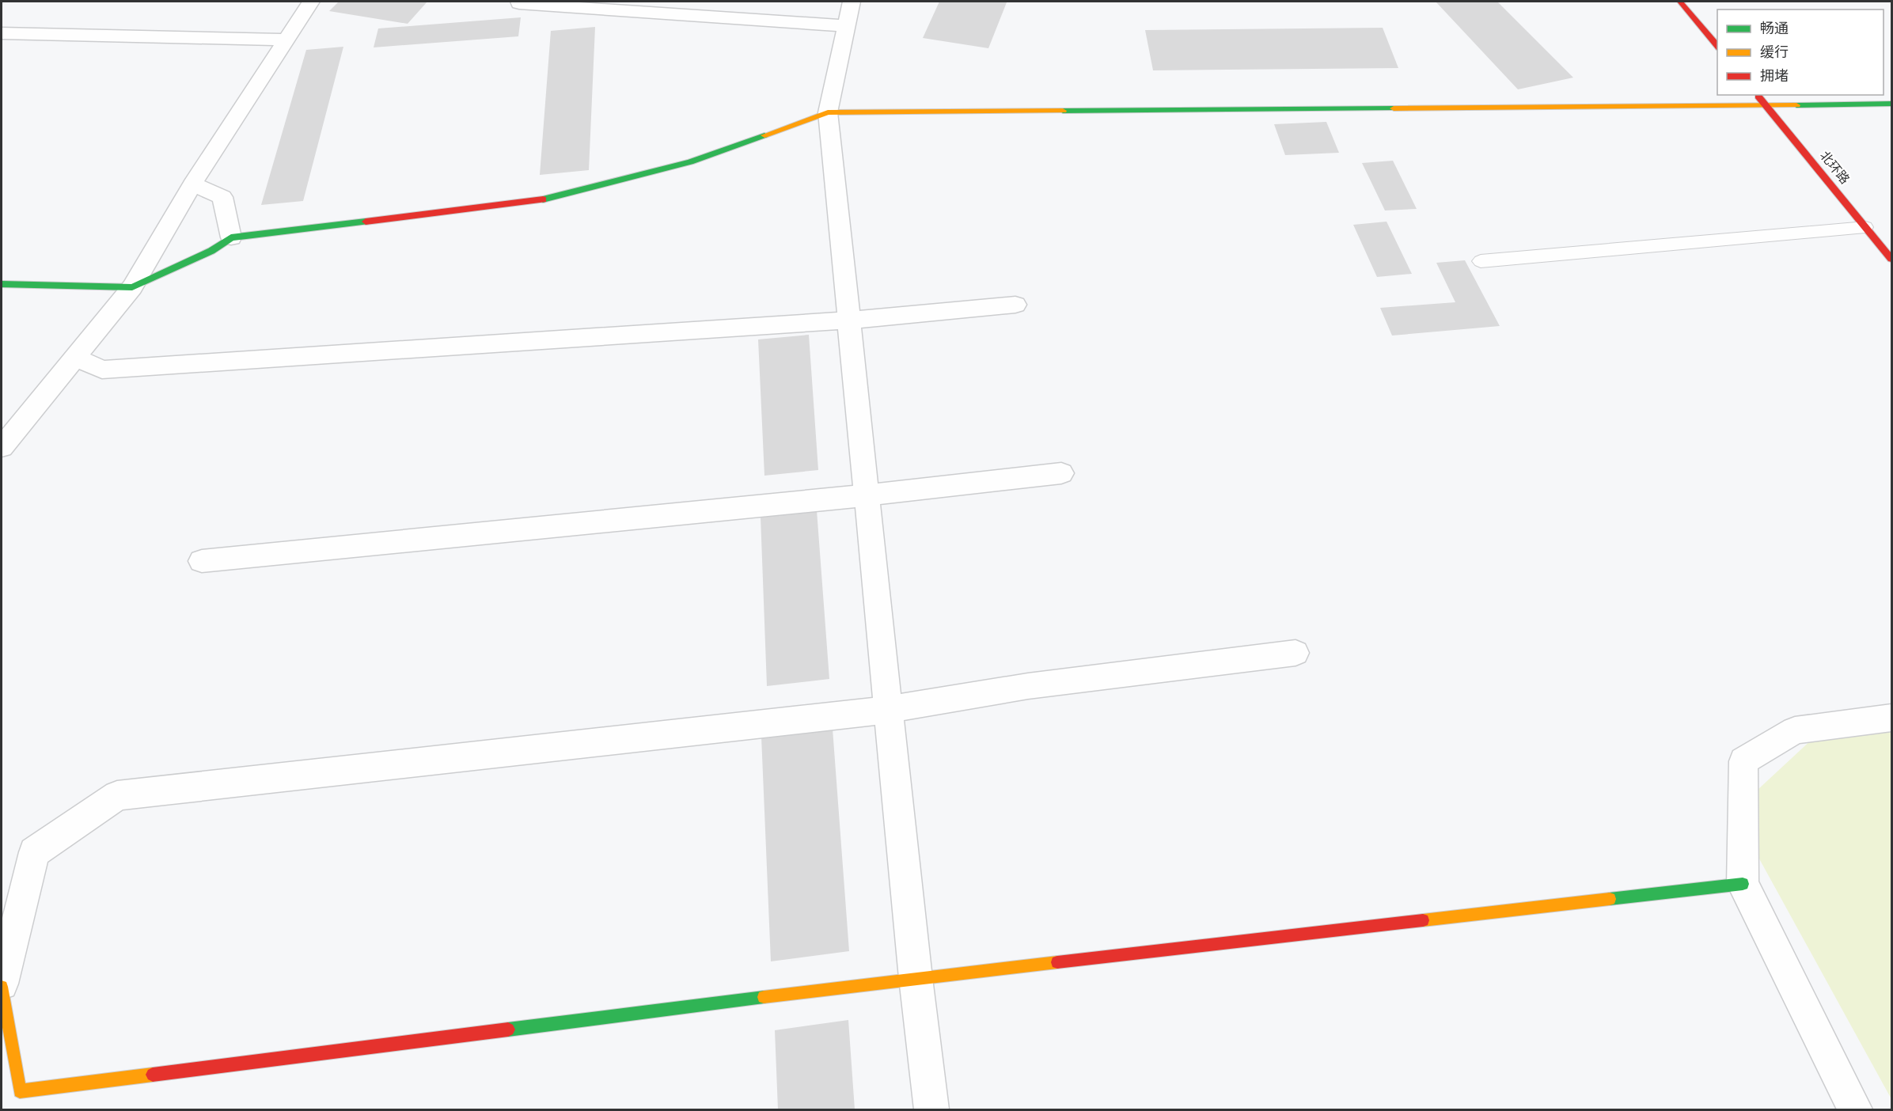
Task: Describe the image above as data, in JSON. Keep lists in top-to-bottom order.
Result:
{
  "streets": {
    "street": ["北环路"]
  },
  "legend": ["畅通", "缓行", "拥堵"]
}
